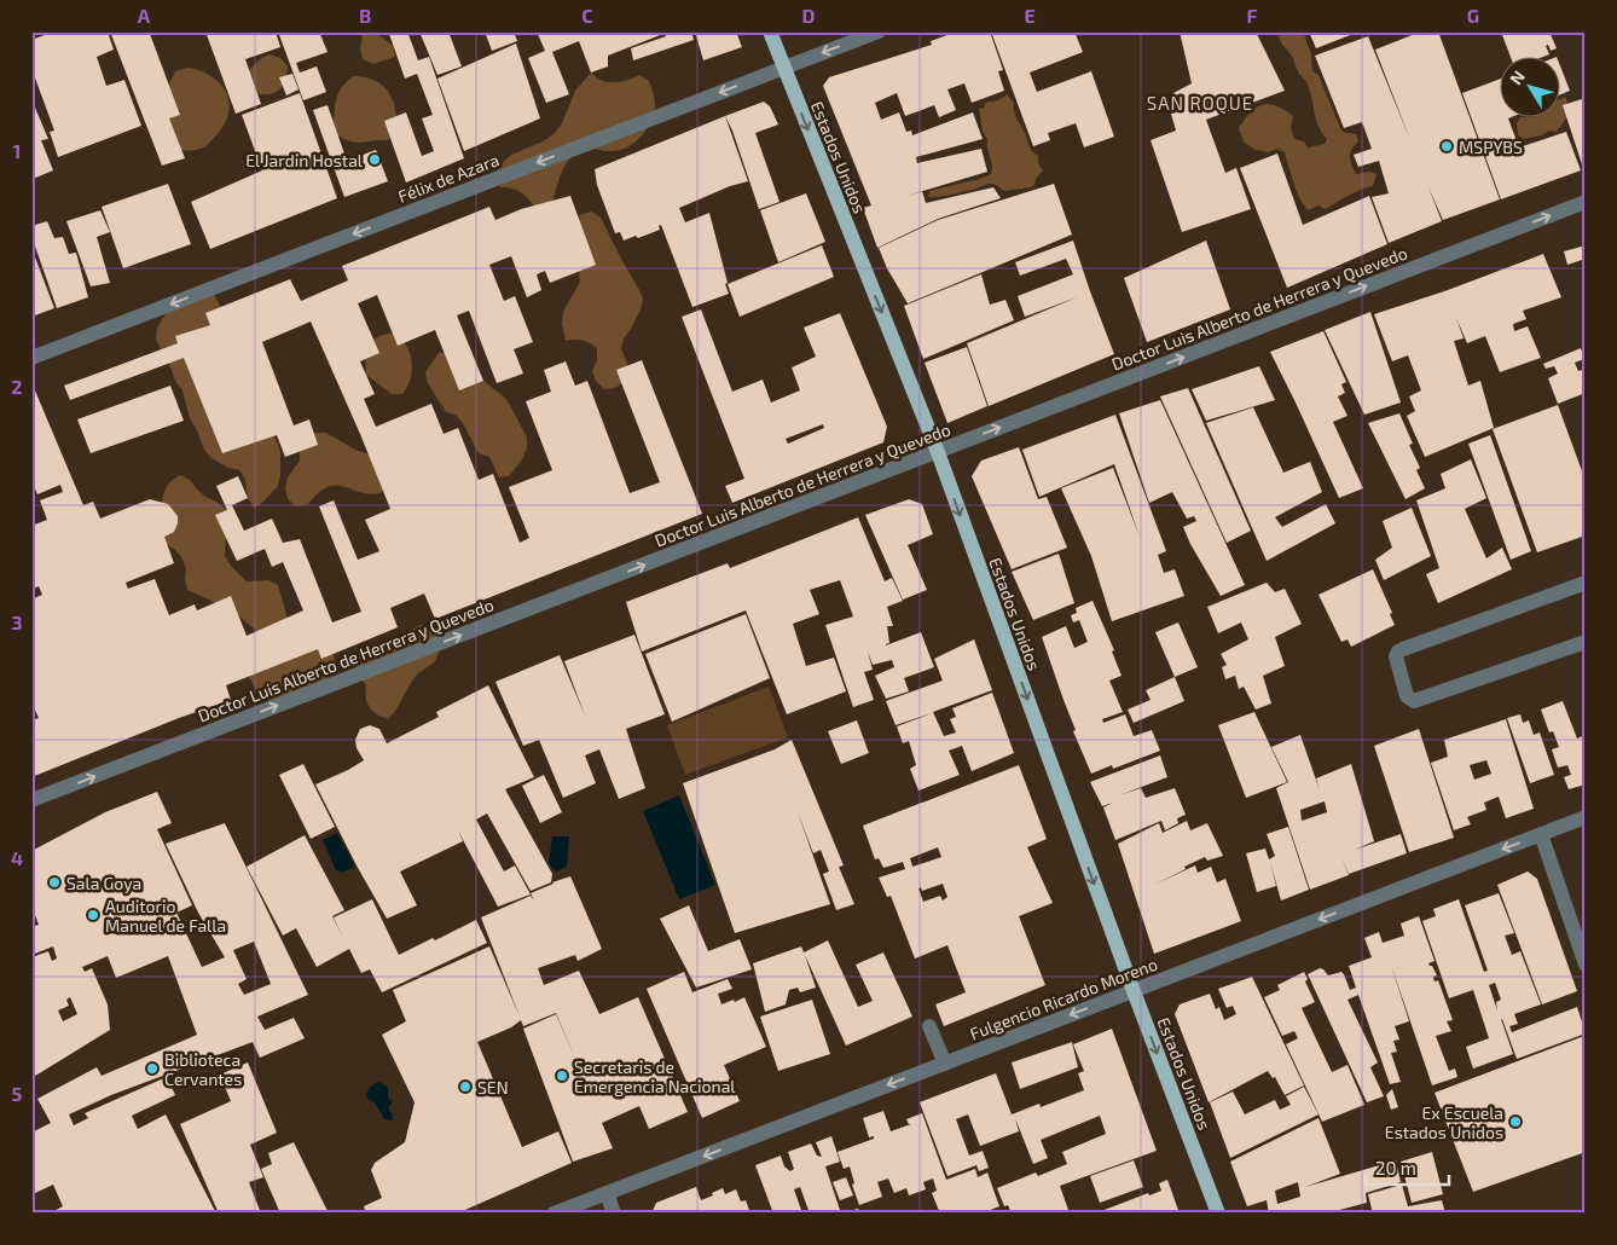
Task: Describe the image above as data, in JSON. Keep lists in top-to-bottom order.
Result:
{
  "streets": {
    "main road": ["Estados Unidos"],
    "street": ["Félix de Azara", "Doctor Luis Alberto de Herrera y Quevedo", "Fulgencio Ricardo Moreno"]
  },
  "crossings": [
    ["Estados Unidos", "Félix de Azara"],
    ["Estados Unidos", "Doctor Luis Alberto de Herrera y Quevedo"],
    ["Estados Unidos", "Fulgencio Ricardo Moreno"]
  ],
  "one_way": [
    "Estados Unidos",
    "Félix de Azara",
    "Doctor Luis Alberto de Herrera y Quevedo",
    "Fulgencio Ricardo Moreno"
  ],
  "districts": ["SAN ROQUE"],
  "places": [
    "MSPYBS",
    "El Jardin Hostal",
    "Sala Goya",
    "Auditorio Manuel de Falla",
    "Biblioteca Cervantes",
    "Secretaris de Emergencia Nacional",
    "SEN",
    "Ex Escuela Estados Unidos"
  ],
  "scale_bar": "20 m",
  "north": "top left",
  "grid": {
    "columns": [
      "A",
      "B",
      "C",
      "D",
      "E",
      "F",
      "G"
    ],
    "rows": [
      "1",
      "2",
      "3",
      "4",
      "5"
    ]
  }
}
